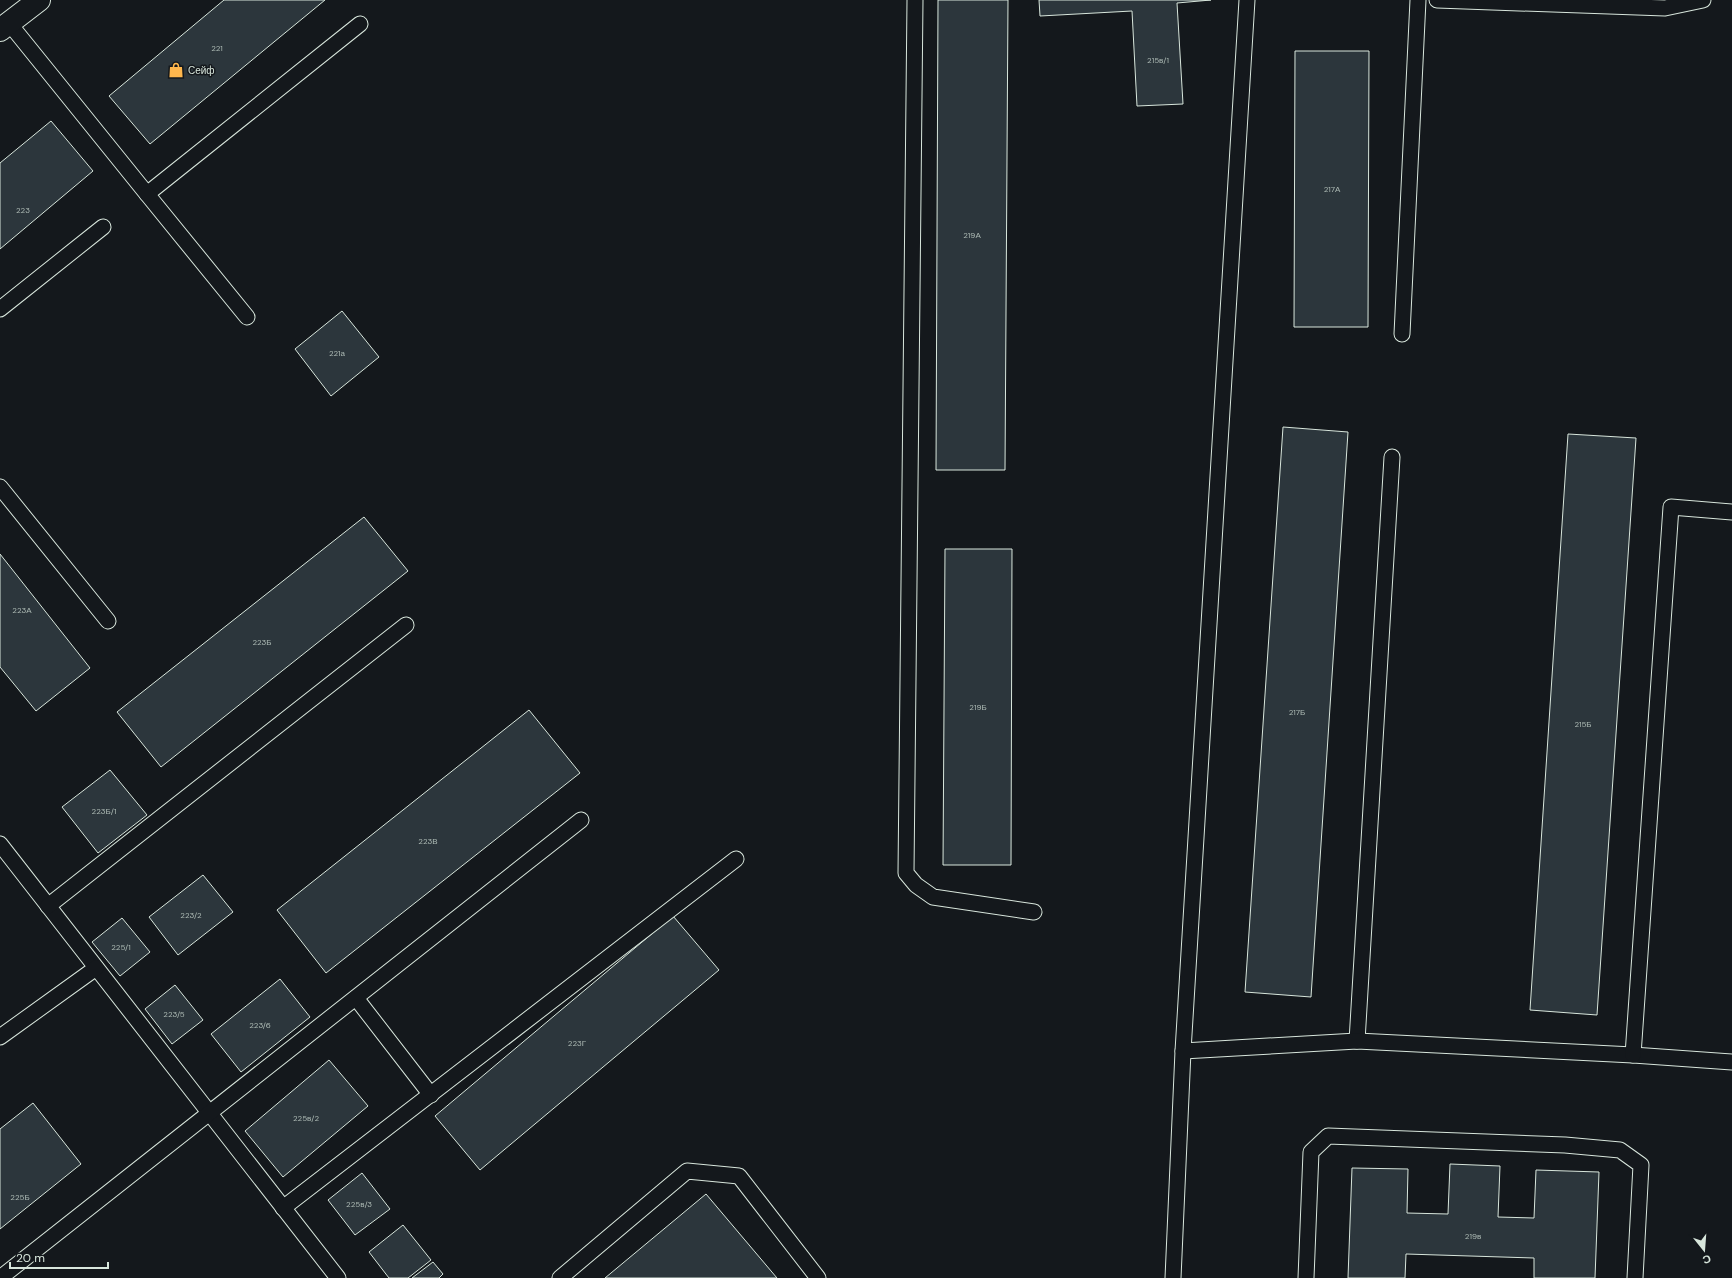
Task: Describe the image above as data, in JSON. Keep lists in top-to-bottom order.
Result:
{
  "places": {
    "shop": ["Сейф"]
  },
  "house_numbers": [
    "221",
    "215в/1",
    "217А",
    "223",
    "219А",
    "221а",
    "223А",
    "223Б",
    "219Б",
    "217Б",
    "215Б",
    "223Б/1",
    "223В",
    "223/2",
    "225/1",
    "223/5",
    "223/6",
    "223Г",
    "225в/2",
    "225Б",
    "225в/3",
    "219в"
  ],
  "scale_bar": "20 m",
  "north": "bottom"
}
